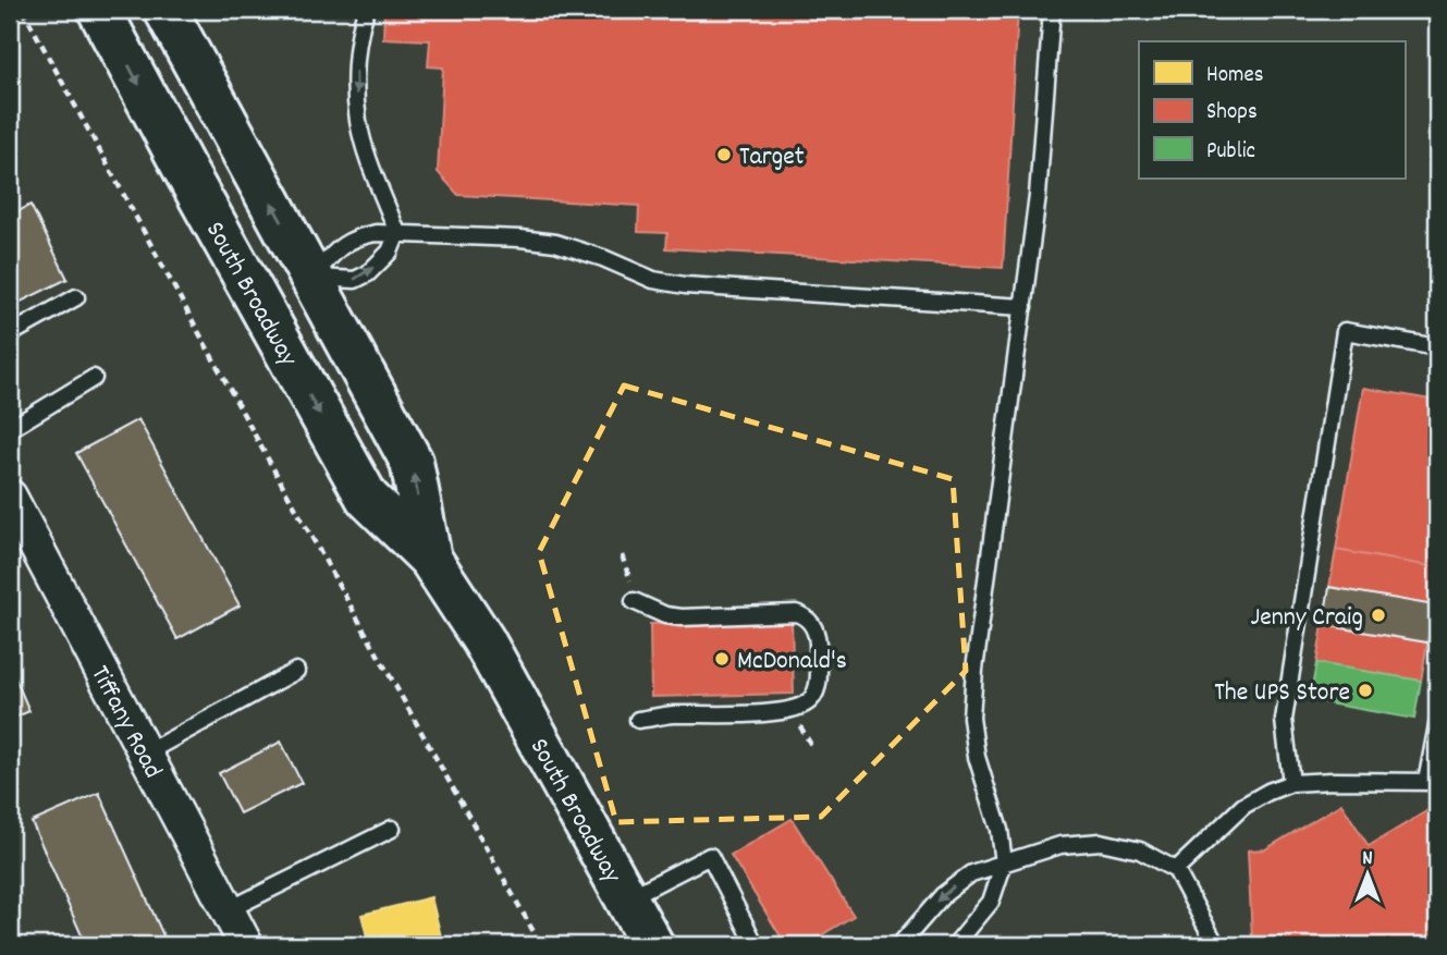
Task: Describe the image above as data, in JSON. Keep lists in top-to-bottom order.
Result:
{
  "streets": {
    "main road": ["South Broadway"],
    "street": ["Tiffany Road"]
  },
  "places": [
    "Target",
    "Jenny Craig",
    "McDonald's",
    "The UPS Store"
  ],
  "legend": ["Homes", "Shops", "Public"],
  "north": "top"
}
